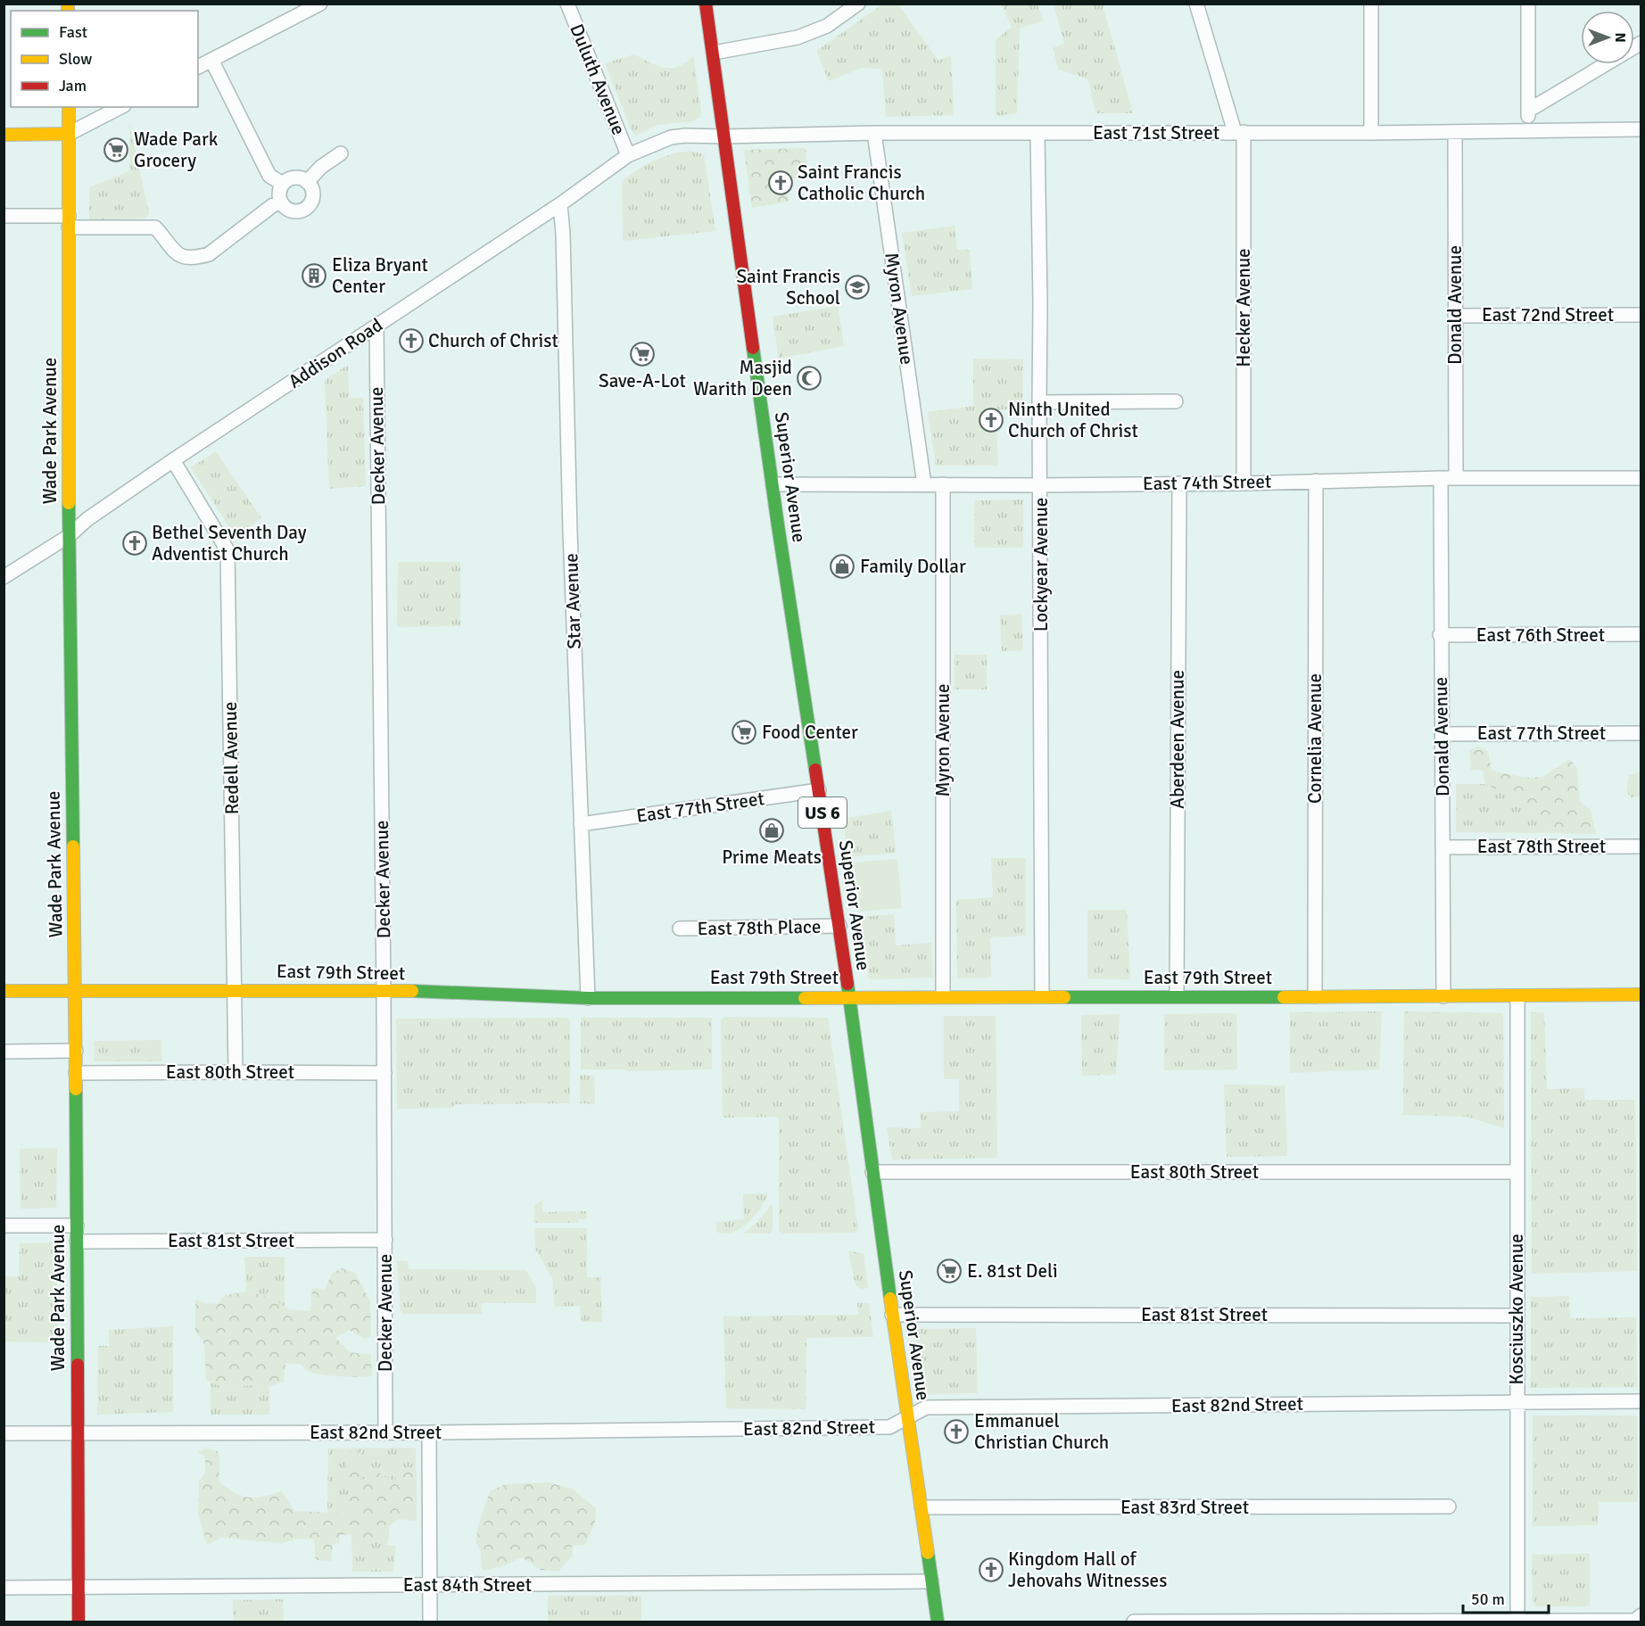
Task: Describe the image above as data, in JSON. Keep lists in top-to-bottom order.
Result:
{
  "streets": {
    "main road": [
      "Wade Park Avenue",
      "Superior Avenue",
      "US 6",
      "East 79th Street"
    ],
    "street": [
      "Duluth Avenue",
      "East 71st Street",
      "Donald Avenue",
      "Hecker Avenue",
      "Myron Avenue",
      "East 72nd Street",
      "Addison Road",
      "Decker Avenue",
      "East 74th Street",
      "Lockyear Avenue",
      "Star Avenue",
      "East 76th Street",
      "East 77th Street",
      "Cornelia Avenue",
      "Aberdeen Avenue",
      "Redell Avenue",
      "East 78th Street",
      "East 78th Place",
      "East 80th Street",
      "East 81st Street",
      "Kosciuszko Avenue",
      "East 82nd Street",
      "East 83rd Street",
      "East 84th Street"
    ]
  },
  "crossings": [
    ["Duluth Avenue", "Addison Road"],
    ["East 71st Street", "Donald Avenue"],
    ["East 71st Street", "Hecker Avenue"],
    ["East 71st Street", "Myron Avenue"],
    ["East 71st Street", "Addison Road"],
    ["East 71st Street", "Superior Avenue"],
    ["East 71st Street", "Lockyear Avenue"],
    ["Donald Avenue", "East 72nd Street"],
    ["Donald Avenue", "East 74th Street"],
    ["Donald Avenue", "East 76th Street"],
    ["Donald Avenue", "East 77th Street"],
    ["Donald Avenue", "East 78th Street"],
    ["Donald Avenue", "East 79th Street"],
    ["Hecker Avenue", "East 74th Street"],
    ["Myron Avenue", "East 74th Street"],
    ["Myron Avenue", "East 79th Street"],
    ["Addison Road", "Wade Park Avenue"],
    ["Addison Road", "Decker Avenue"],
    ["Addison Road", "Star Avenue"],
    ["Addison Road", "Redell Avenue"],
    ["Wade Park Avenue", "East 79th Street"],
    ["Wade Park Avenue", "East 80th Street"],
    ["Wade Park Avenue", "East 81st Street"],
    ["Wade Park Avenue", "East 82nd Street"],
    ["Wade Park Avenue", "East 84th Street"],
    ["Decker Avenue", "East 79th Street"],
    ["Decker Avenue", "East 80th Street"],
    ["Decker Avenue", "East 81st Street"],
    ["Decker Avenue", "East 82nd Street"],
    ["Superior Avenue", "East 74th Street"],
    ["Superior Avenue", "East 77th Street"],
    ["Superior Avenue", "East 78th Place"],
    ["Superior Avenue", "East 79th Street"],
    ["Superior Avenue", "East 80th Street"],
    ["Superior Avenue", "East 81st Street"],
    ["Superior Avenue", "East 82nd Street"],
    ["Superior Avenue", "East 83rd Street"],
    ["Superior Avenue", "East 84th Street"],
    ["East 74th Street", "Lockyear Avenue"],
    ["East 74th Street", "Cornelia Avenue"],
    ["East 74th Street", "Aberdeen Avenue"],
    ["Lockyear Avenue", "East 79th Street"],
    ["Star Avenue", "East 77th Street"],
    ["Star Avenue", "East 79th Street"],
    ["Cornelia Avenue", "East 79th Street"],
    ["Aberdeen Avenue", "East 79th Street"],
    ["Redell Avenue", "East 79th Street"],
    ["Redell Avenue", "East 80th Street"],
    ["East 79th Street", "Kosciuszko Avenue"],
    ["East 80th Street", "Kosciuszko Avenue"],
    ["East 81st Street", "Kosciuszko Avenue"],
    ["Kosciuszko Avenue", "East 82nd Street"]
  ],
  "places": {
    "supermarket": [
      "Wade Park Grocery",
      "Save-A-Lot",
      "Food Center",
      "E. 81st Deli"
    ],
    "church": [
      "Saint Francis Catholic Church",
      "Church of Christ",
      "Ninth United Church of Christ",
      "Bethel Seventh Day Adventist Church",
      "Emmanuel Christian Church",
      "Kingdom Hall of Jehovahs Witnesses"
    ],
    "building": ["Eliza Bryant Center"],
    "school or university": ["Saint Francis School"],
    "mosque": ["Masjid Warith Deen"],
    "shop": ["Family Dollar", "Prime Meats"]
  },
  "legend": ["Fast", "Slow", "Jam"],
  "scale_bar": "50 m",
  "north": "right"
}
